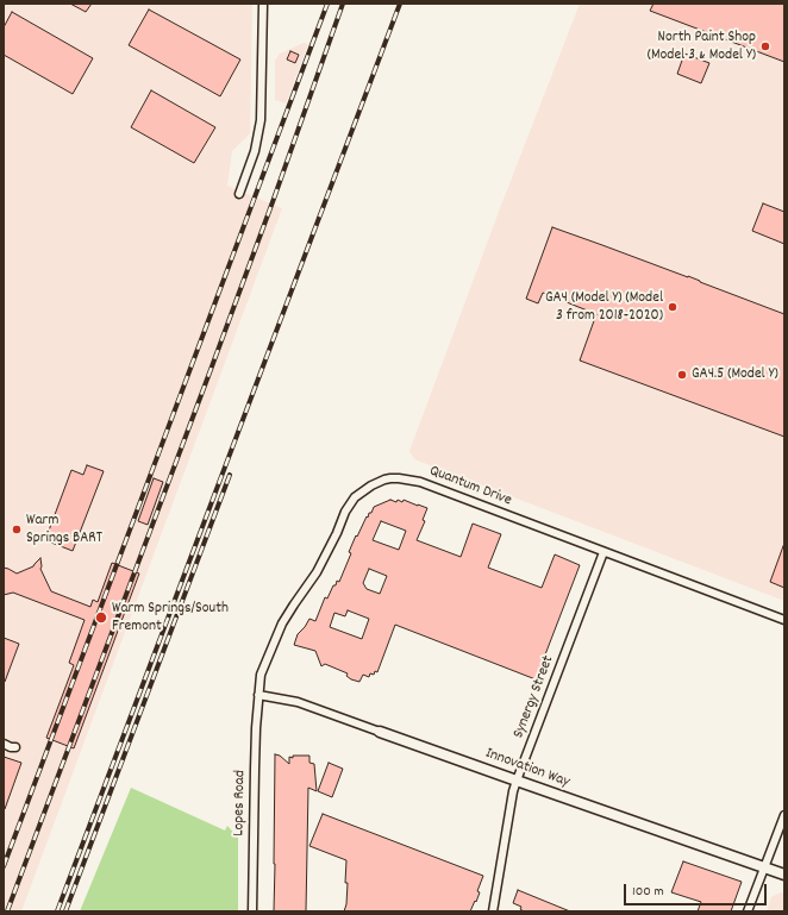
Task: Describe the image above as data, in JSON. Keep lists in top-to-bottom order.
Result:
{
  "streets": {
    "street": [
      "Quantum Drive",
      "Synergy Street",
      "Innovation Way",
      "Lopes Road"
    ]
  },
  "crossings": [
    ["Quantum Drive", "Synergy Street"],
    ["Quantum Drive", "Innovation Way"],
    ["Quantum Drive", "Lopes Road"],
    ["Synergy Street", "Innovation Way"],
    ["Innovation Way", "Lopes Road"]
  ],
  "places": [
    "North Paint Shop (Model 3 & Model Y)",
    "GA4 (Model Y) (Model 3 from 2018-2020)",
    "GA4.5 (Model Y)",
    "Warm Springs BART",
    "Warm Springs/South Fremont"
  ],
  "scale_bar": "100 m"
}
